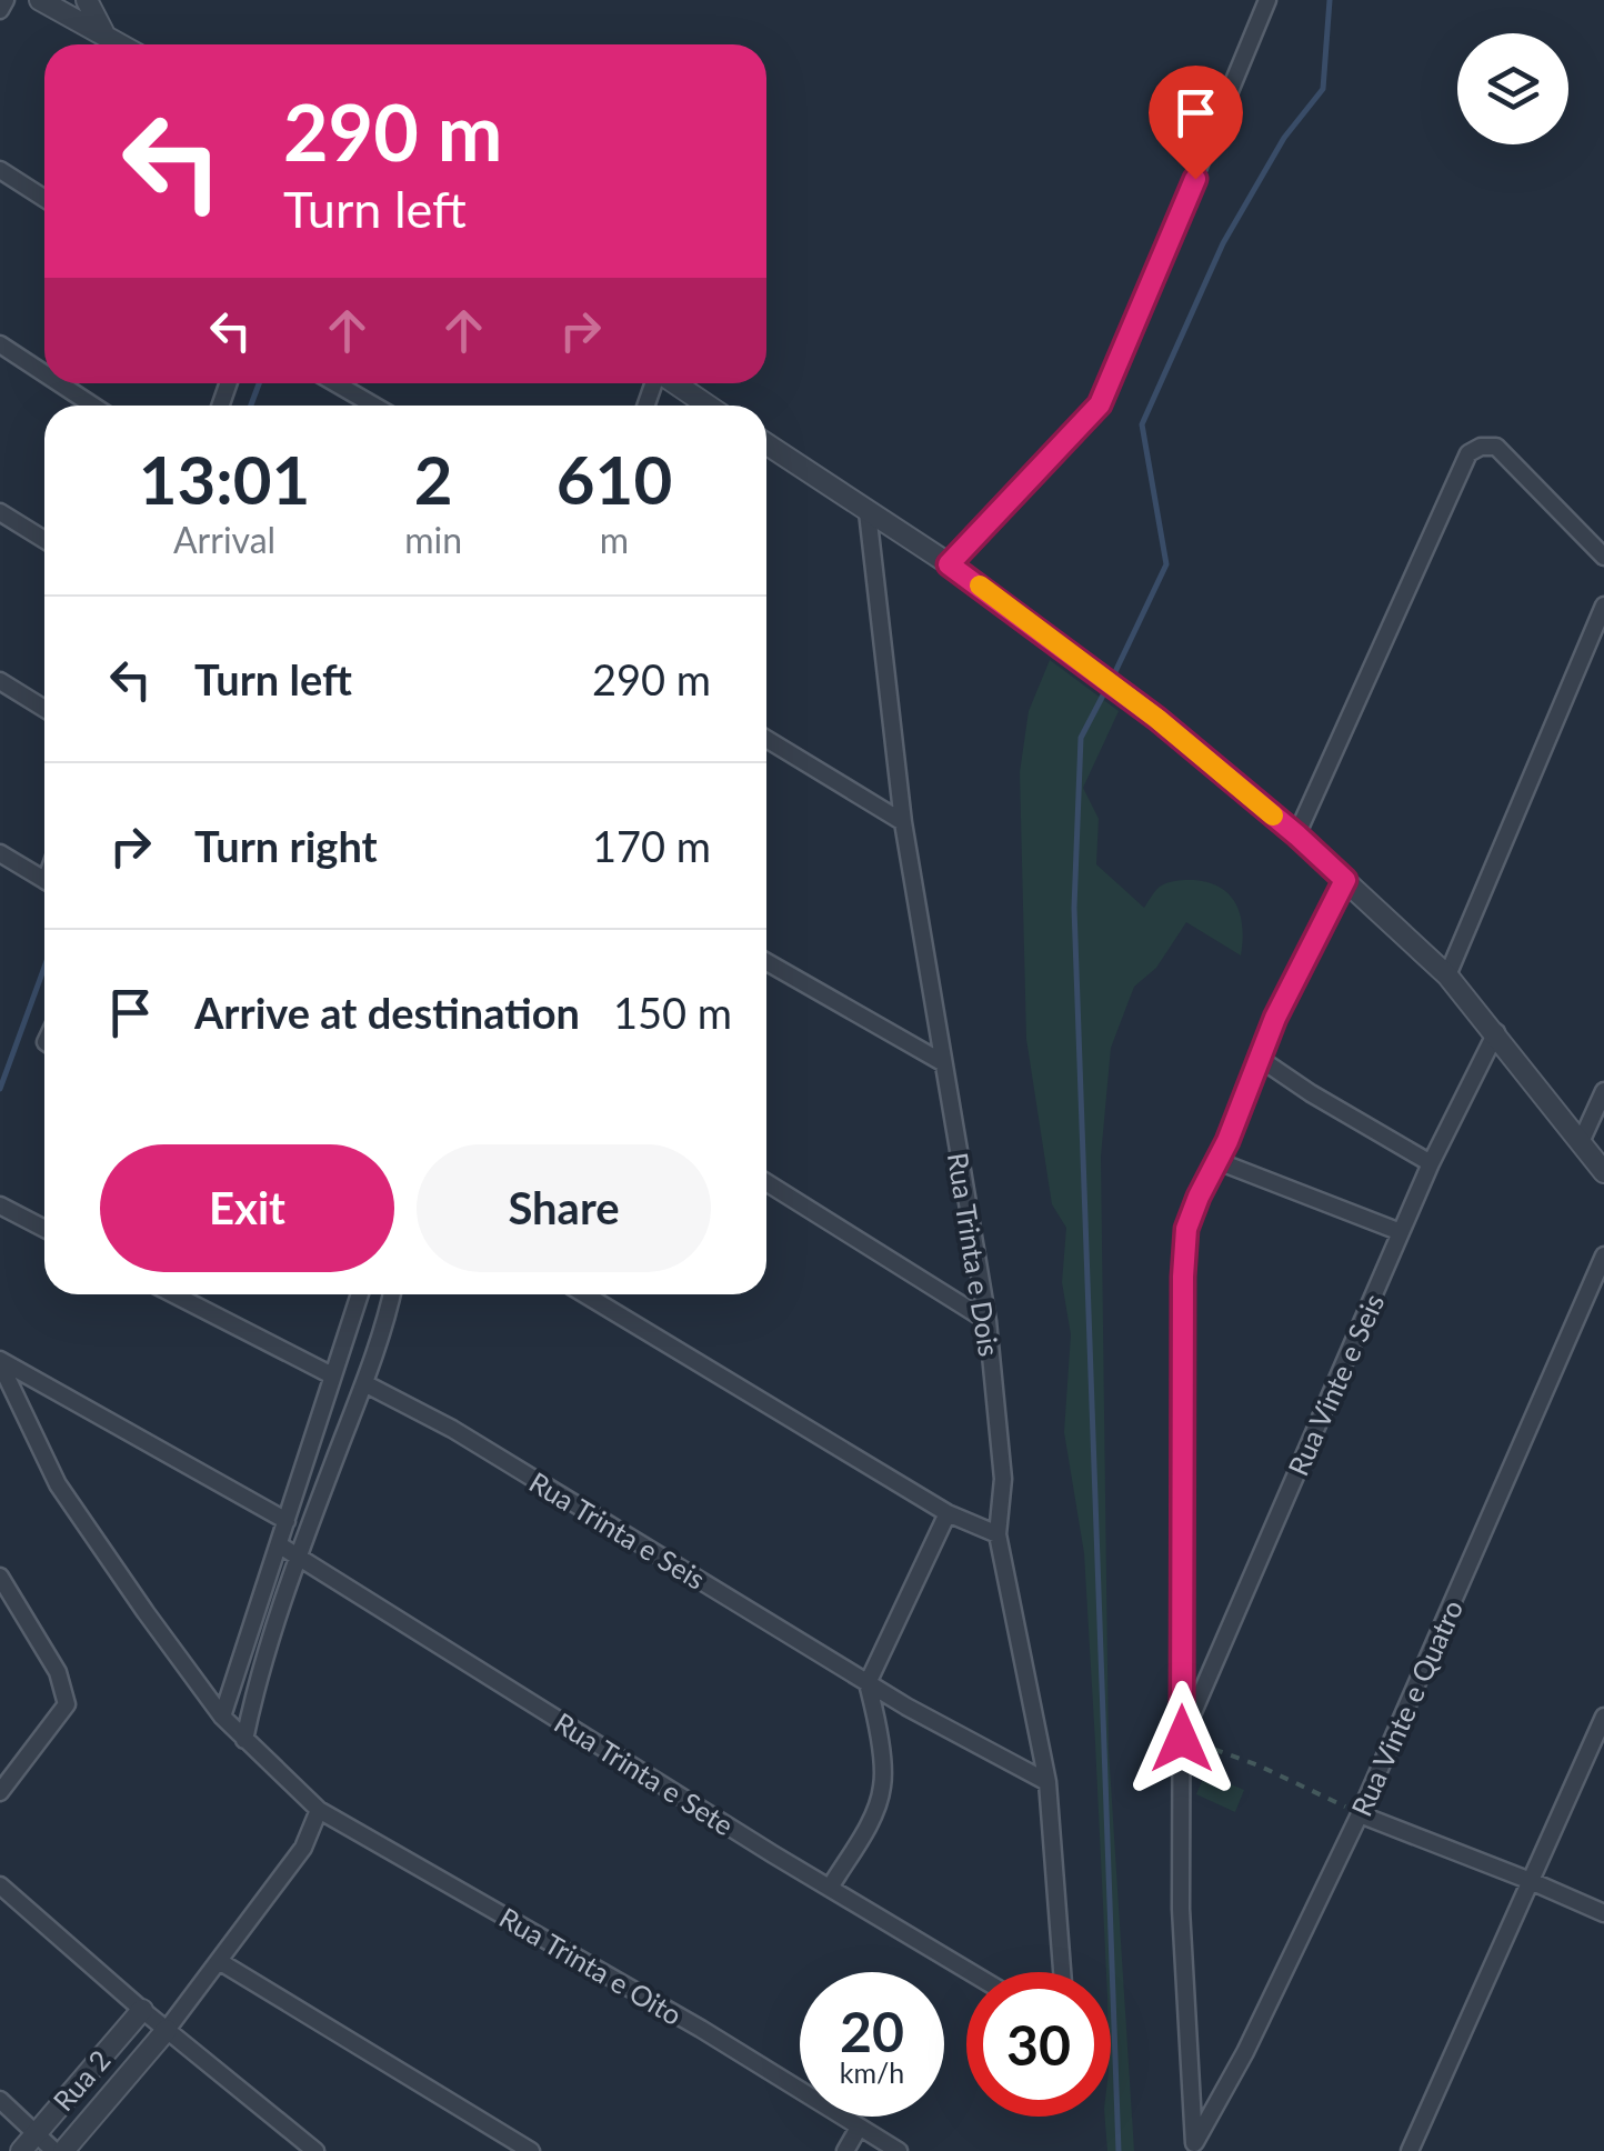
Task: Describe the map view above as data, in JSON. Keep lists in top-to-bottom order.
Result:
{
  "streets": {
    "street": [
      "Rua Trinta e Dois",
      "Rua Vinte e Seis",
      "Rua Trinta e Seis",
      "Rua Vinte e Quatro",
      "Rua Trinta e Sete",
      "Rua Trinta e Oito",
      "Rua 2"
    ]
  },
  "crossings": [
    ["Rua Trinta e Dois", "Rua Trinta e Seis"]
  ],
  "page": {
    "turn": ["290 m", "Turn left"],
    "eta": [
      "13:01",
      "Arrival",
      "2",
      "min",
      "610",
      "m"
    ],
    "list": [
      {
        "name": "Turn left",
        "value": "290 m"
      },
      {
        "name": "Turn right",
        "value": "170 m"
      },
      {
        "name": "Arrive at destination",
        "value": "150 m"
      }
    ],
    "buttons": ["Exit", "Share"],
    "speed": "20 km/h",
    "limit": "30"
  }
}
